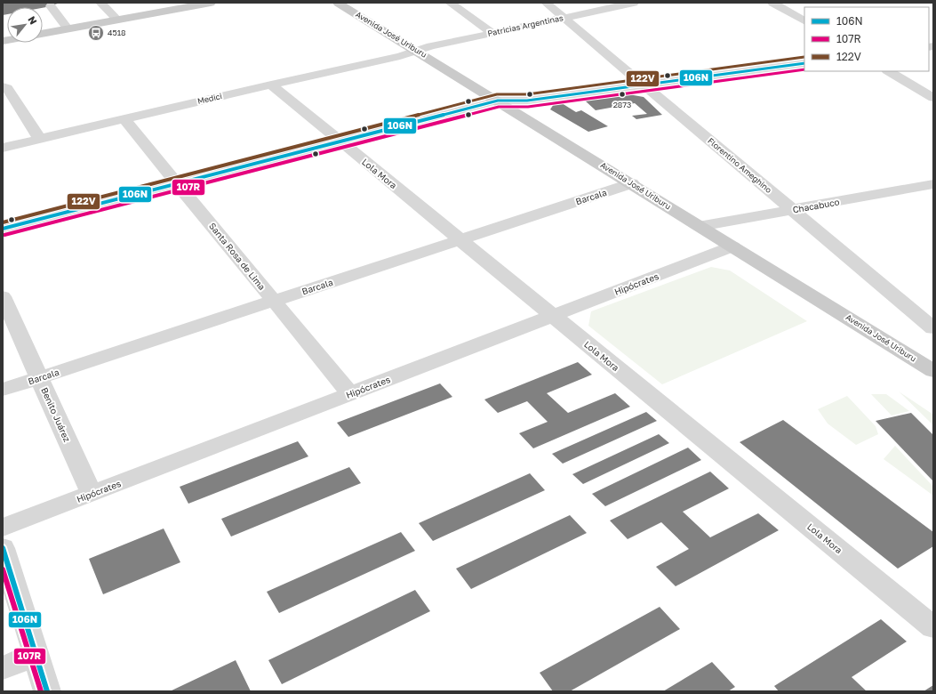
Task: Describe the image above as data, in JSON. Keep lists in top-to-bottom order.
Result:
{
  "streets": {
    "main road": ["Avenida José Uriburu"],
    "street": [
      "Patricias Argentinas",
      "Medici",
      "Florentino Ameghino",
      "Lola Mora",
      "Barcala",
      "Chacabuco",
      "Santa Rosa de Lima",
      "Hipócrates",
      "Benito Juárez"
    ]
  },
  "crossings": [
    ["Patricias Argentinas", "Avenida José Uriburu"],
    ["Patricias Argentinas", "Medici"],
    ["Patricias Argentinas", "Florentino Ameghino"],
    ["Avenida José Uriburu", "Medici"],
    ["Avenida José Uriburu", "Barcala"],
    ["Avenida José Uriburu", "Chacabuco"],
    ["Avenida José Uriburu", "Hipócrates"],
    ["Medici", "Lola Mora"],
    ["Medici", "Santa Rosa de Lima"],
    ["Florentino Ameghino", "Chacabuco"],
    ["Lola Mora", "Barcala"],
    ["Lola Mora", "Hipócrates"],
    ["Barcala", "Santa Rosa de Lima"],
    ["Barcala", "Benito Juárez"],
    ["Santa Rosa de Lima", "Hipócrates"],
    ["Hipócrates", "Benito Juárez"]
  ],
  "places": {
    "bus stop": ["4518"],
    "other": ["2873"]
  },
  "lines": ["transit line 122V", "transit line 106N", "transit line 107R"],
  "legend": ["106N", "107R", "122V"],
  "north": "top right"
}
